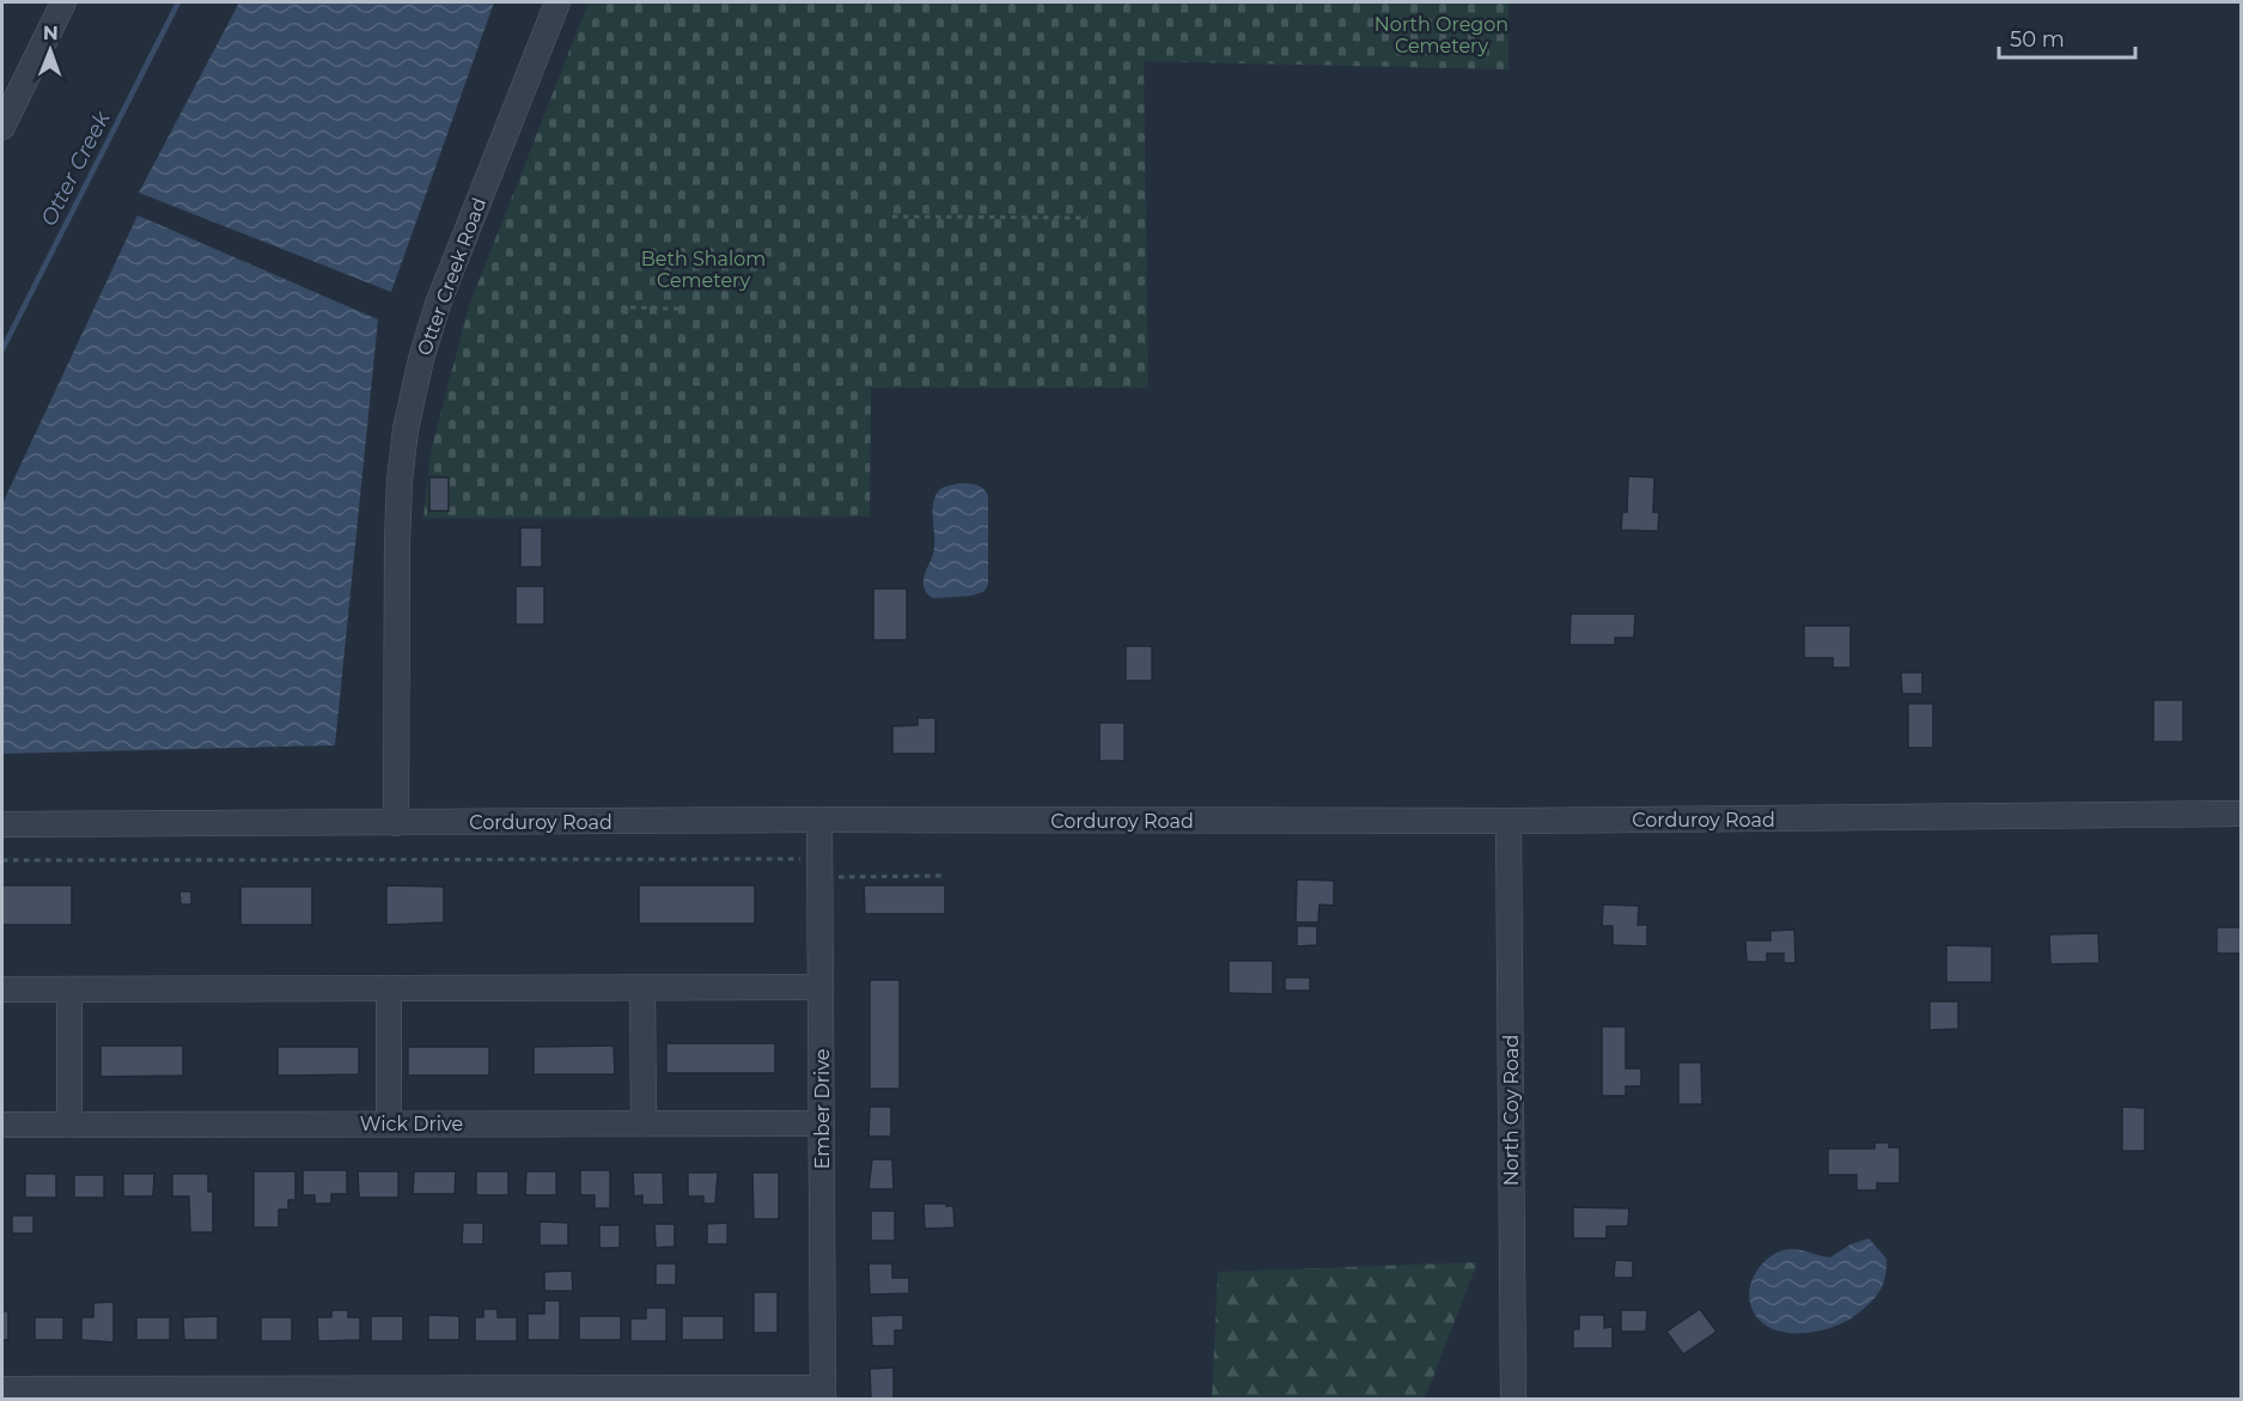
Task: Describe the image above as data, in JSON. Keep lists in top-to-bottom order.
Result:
{
  "streets": {
    "street": [
      "Otter Creek Road",
      "Corduroy Road",
      "Ember Drive",
      "North Coy Road",
      "Wick Drive"
    ]
  },
  "crossings": [
    ["Otter Creek Road", "Corduroy Road"],
    ["Corduroy Road", "Ember Drive"],
    ["Corduroy Road", "North Coy Road"],
    ["Ember Drive", "Wick Drive"]
  ],
  "water": ["Otter Creek"],
  "parks": ["North Oregon Cemetery", "Beth Shalom Cemetery"],
  "scale_bar": "50 m",
  "north": "top"
}
